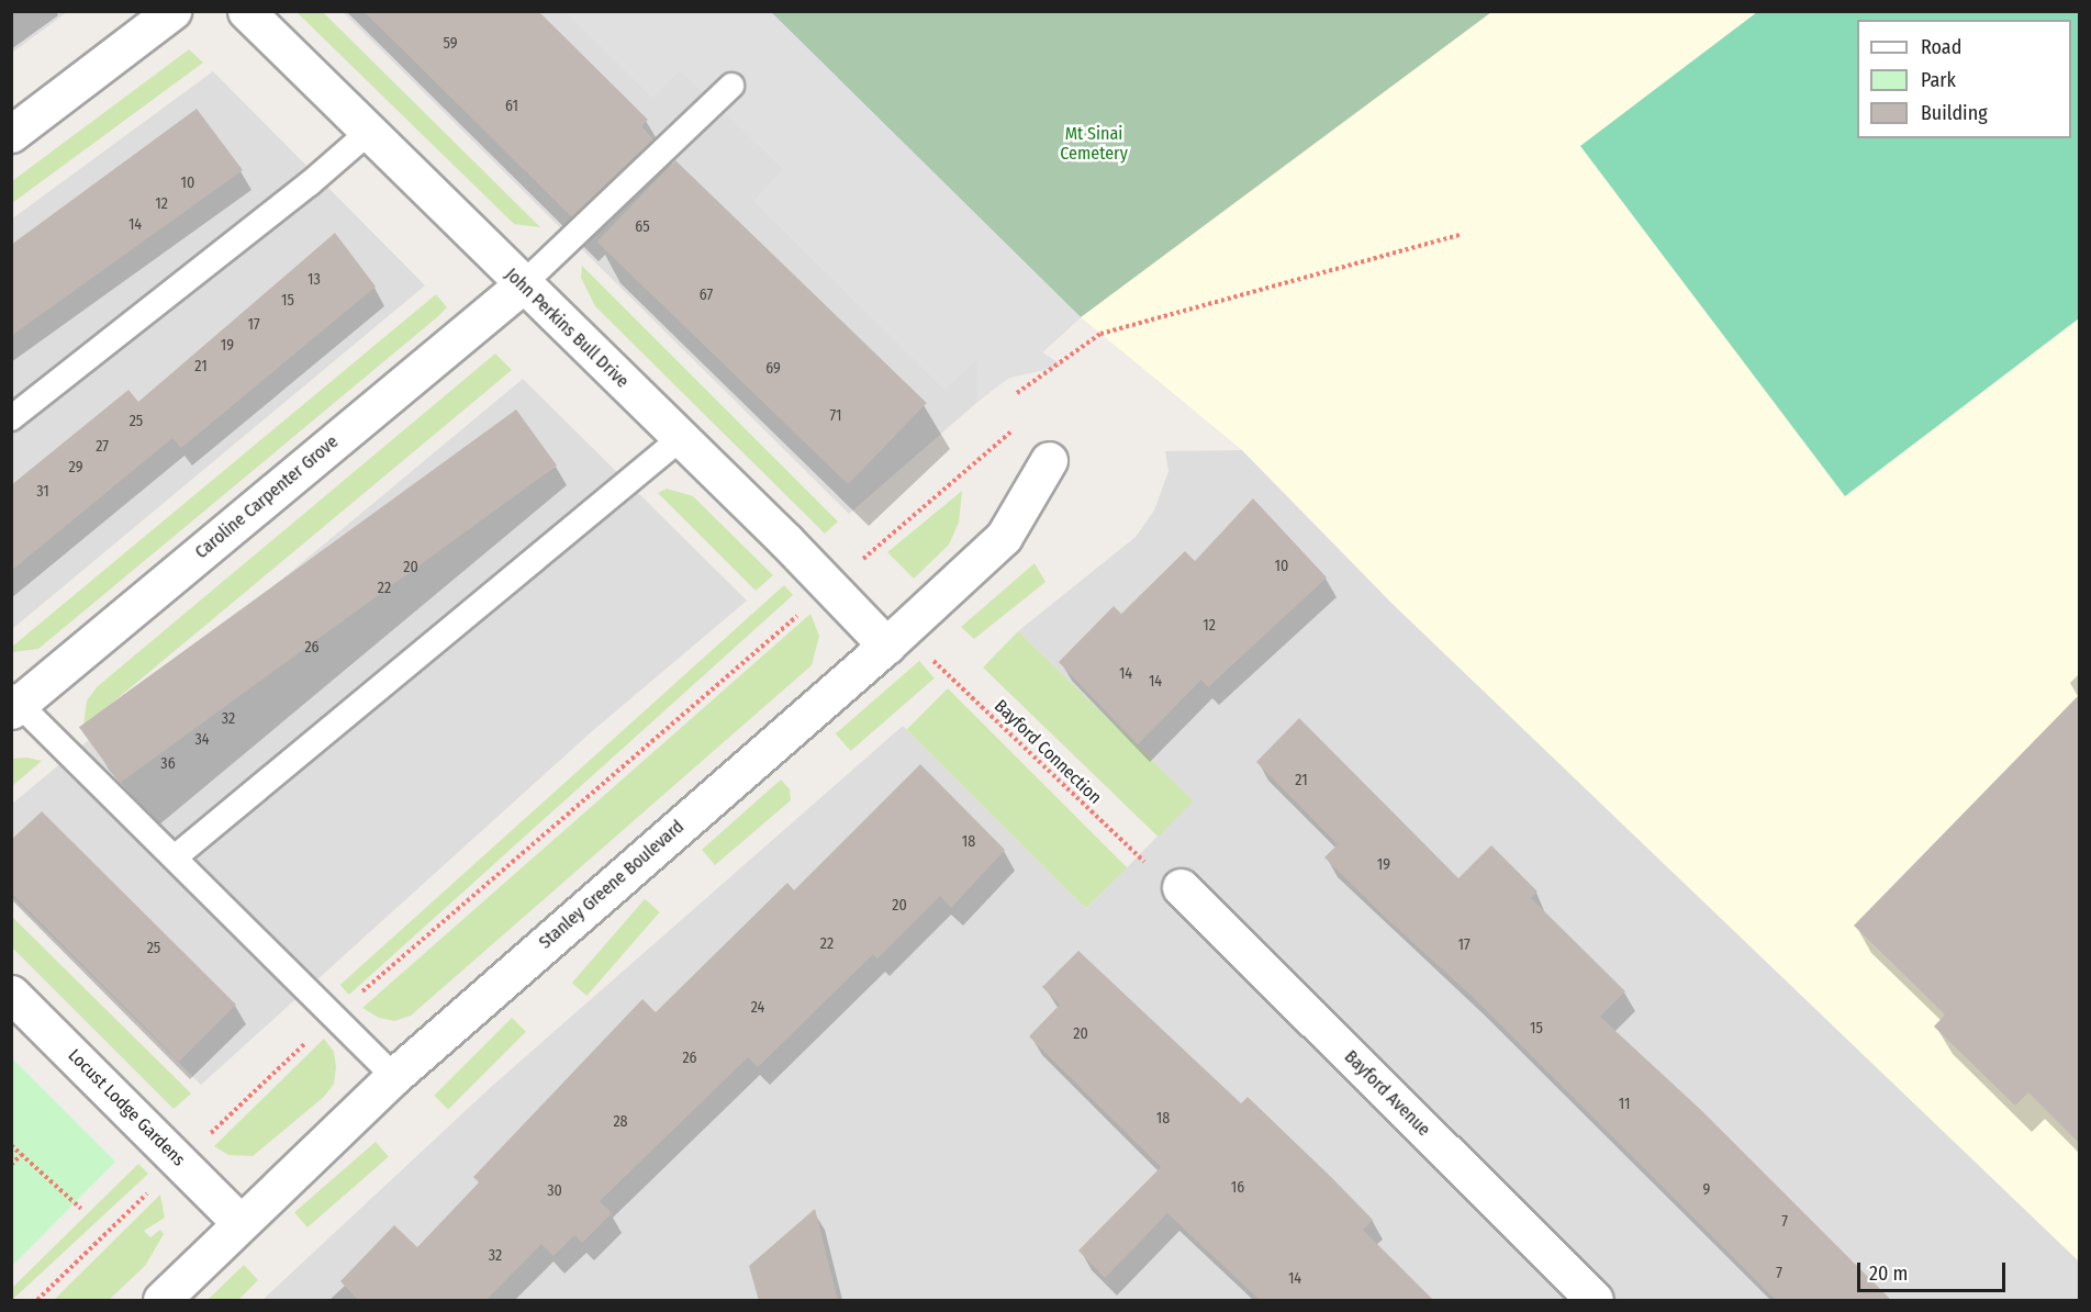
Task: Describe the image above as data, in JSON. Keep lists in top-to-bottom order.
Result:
{
  "streets": {
    "street": [
      "John Perkins Bull Drive",
      "Caroline Carpenter Grove",
      "Stanley Greene Boulevard",
      "Bayford Avenue",
      "Locust Lodge Gardens"
    ],
    "path": ["Bayford Connection"]
  },
  "crossings": [
    ["John Perkins Bull Drive", "Caroline Carpenter Grove"],
    ["John Perkins Bull Drive", "Bayford Connection"],
    ["John Perkins Bull Drive", "Stanley Greene Boulevard"],
    ["Bayford Connection", "Stanley Greene Boulevard"],
    ["Bayford Connection", "Bayford Avenue"],
    ["Stanley Greene Boulevard", "Locust Lodge Gardens"]
  ],
  "parks": ["Mt Sinai Cemetery"],
  "house_numbers": [
    "59",
    "61",
    "10",
    "12",
    "14",
    "65",
    "13",
    "67",
    "15",
    "17",
    "19",
    "21",
    "69",
    "71",
    "25",
    "27",
    "29",
    "31",
    "10",
    "20",
    "22",
    "12",
    "26",
    "14",
    "14",
    "32",
    "34",
    "36",
    "21",
    "18",
    "19",
    "20",
    "22",
    "17",
    "25",
    "24",
    "15",
    "20",
    "26",
    "11",
    "18",
    "28",
    "16",
    "9",
    "30",
    "7",
    "32",
    "7",
    "14"
  ],
  "legend": ["Road", "Park", "Building"],
  "scale_bar": "20 m"
}
